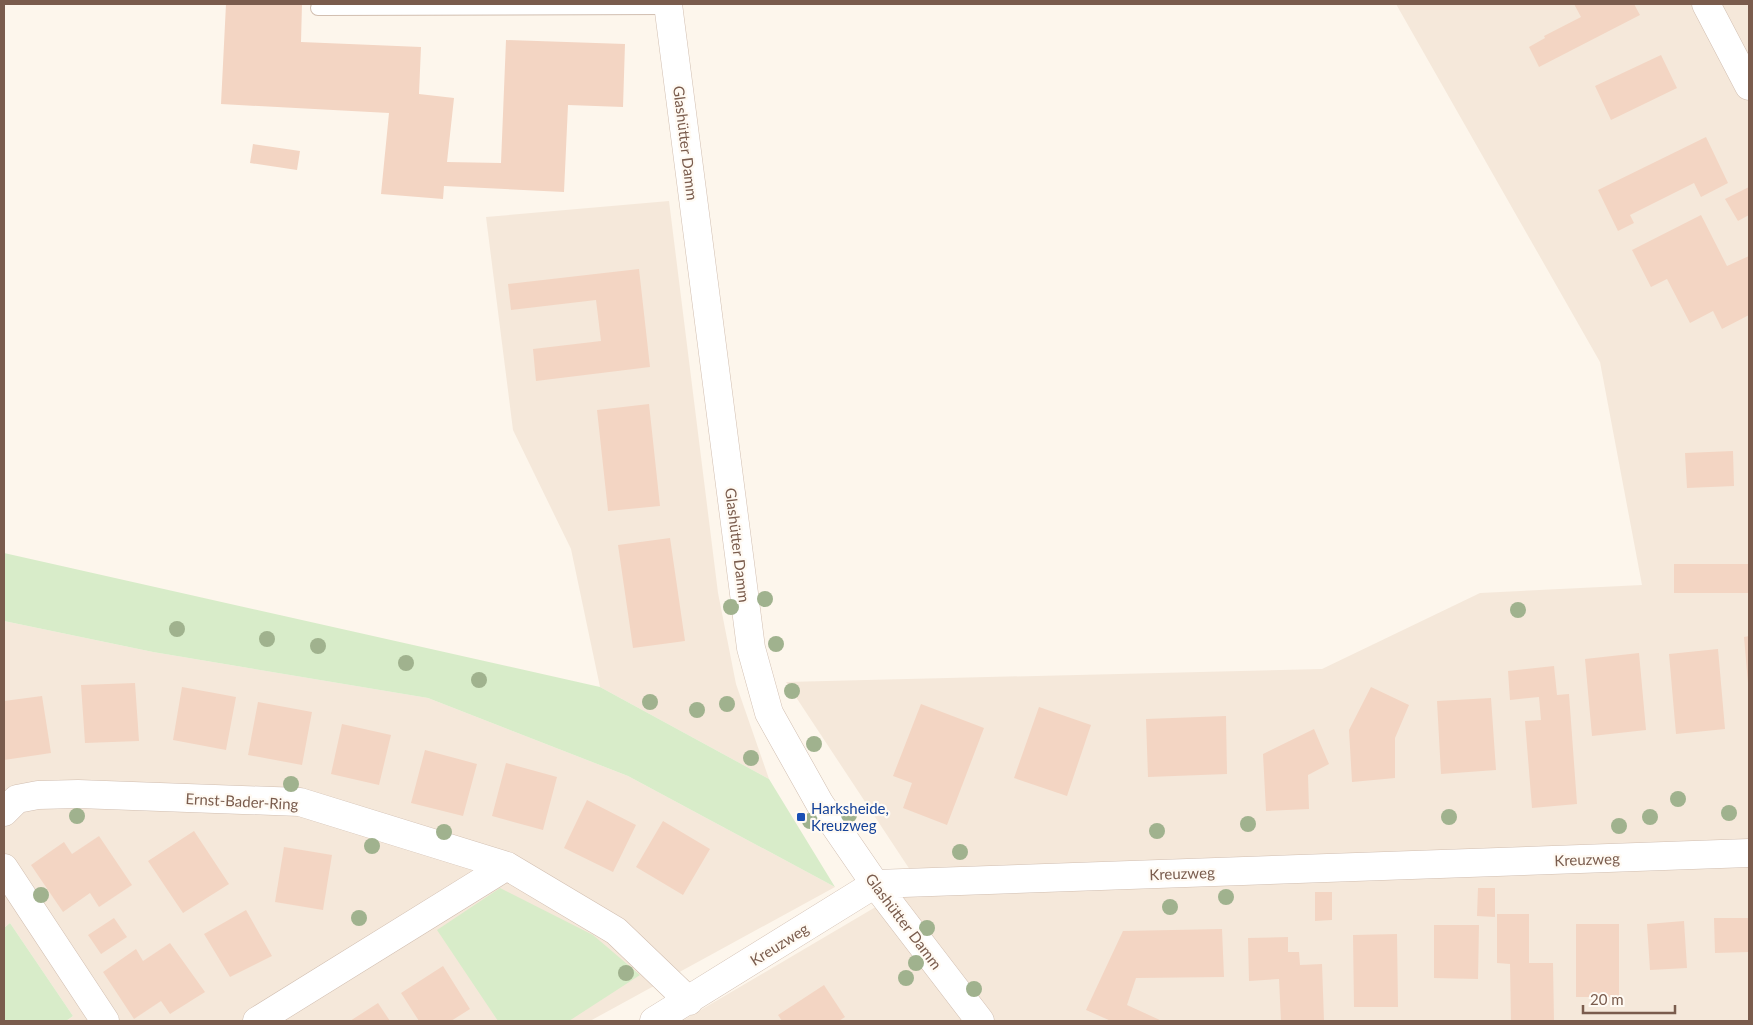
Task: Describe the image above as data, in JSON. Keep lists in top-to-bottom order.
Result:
{
  "streets": {
    "street": ["Glashütter Damm", "Ernst-Bader-Ring", "Kreuzweg"]
  },
  "crossings": [
    ["Glashütter Damm", "Kreuzweg"],
    ["Ernst-Bader-Ring", "Kreuzweg"]
  ],
  "places": {
    "transit": ["Harksheide, Kreuzweg"]
  },
  "scale_bar": "20 m"
}
